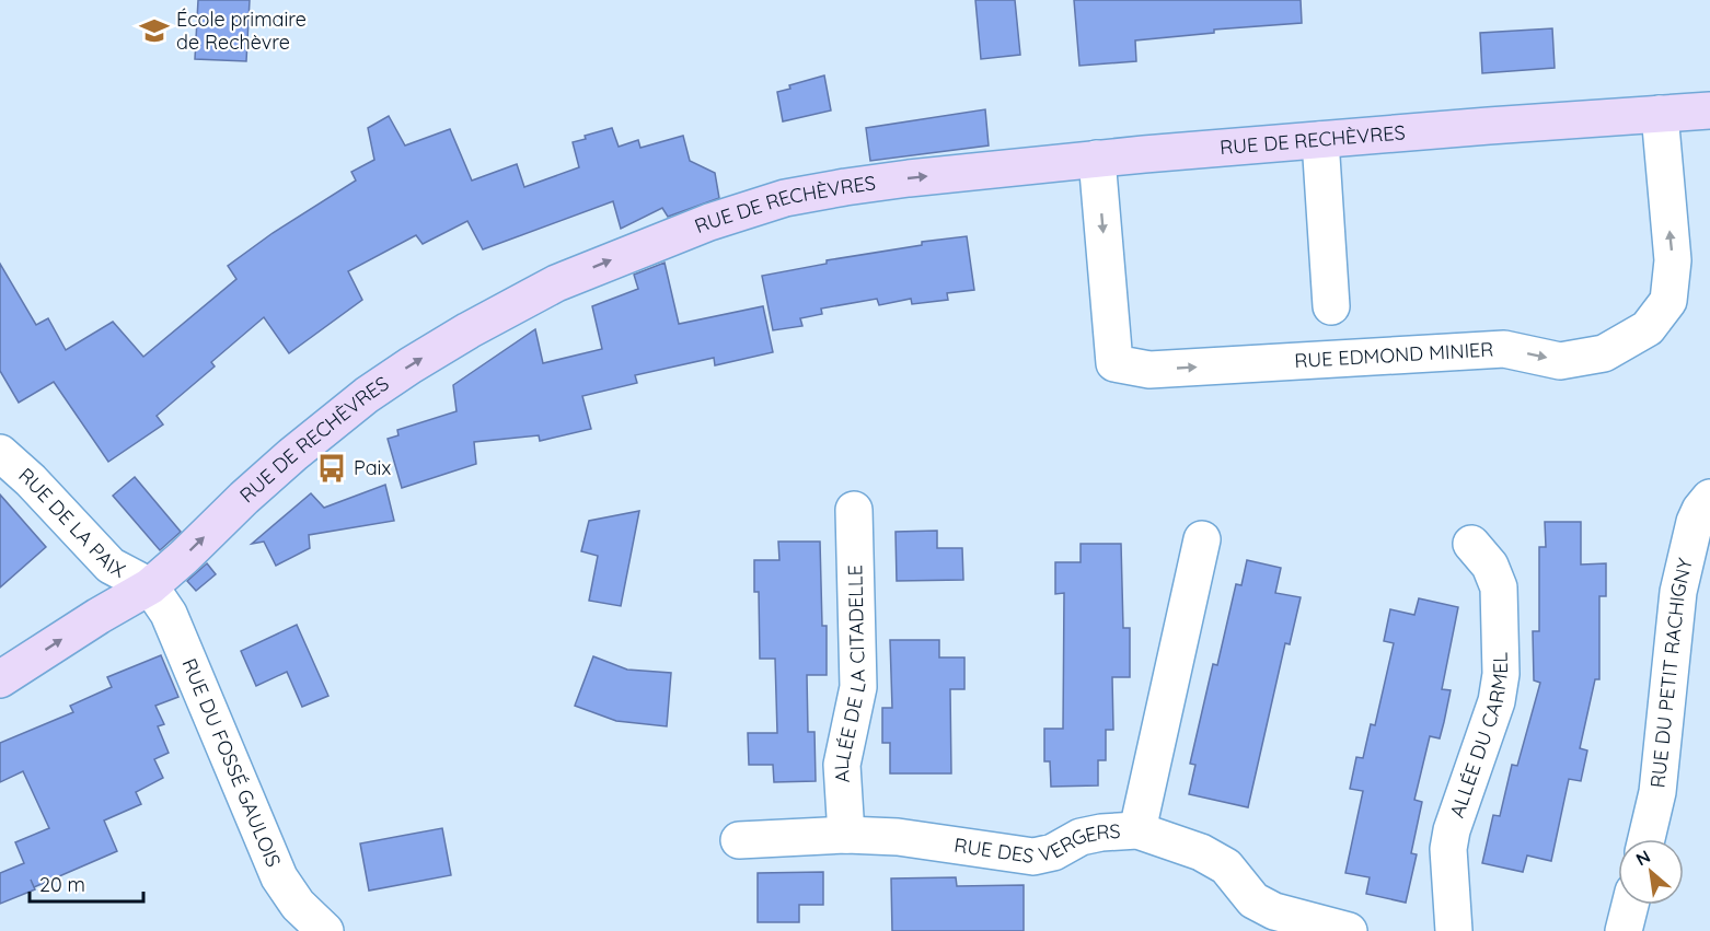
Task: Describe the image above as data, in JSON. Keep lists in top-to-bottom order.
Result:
{
  "streets": {
    "street": [
      "RUE DE RECHÈVRES",
      "RUE EDMOND MINIER",
      "RUE DE LA PAIX",
      "ALLÉE DE LA CITADELLE",
      "RUE DU PETIT RACHIGNY",
      "ALLÉE DU CARMEL",
      "RUE DU FOSSÉ GAULOIS",
      "RUE DES VERGERS"
    ]
  },
  "crossings": [
    ["RUE DE RECHÈVRES", "RUE EDMOND MINIER"],
    ["RUE DE RECHÈVRES", "RUE DE LA PAIX"],
    ["RUE DE RECHÈVRES", "RUE DU FOSSÉ GAULOIS"],
    ["RUE DE LA PAIX", "RUE DU FOSSÉ GAULOIS"],
    ["ALLÉE DE LA CITADELLE", "RUE DES VERGERS"]
  ],
  "one_way": ["RUE DE RECHÈVRES"],
  "places": {
    "school or university": ["École primaire de Rechèvre"],
    "bus stop": ["Paix"]
  },
  "scale_bar": "20 m",
  "north": "top left"
}
